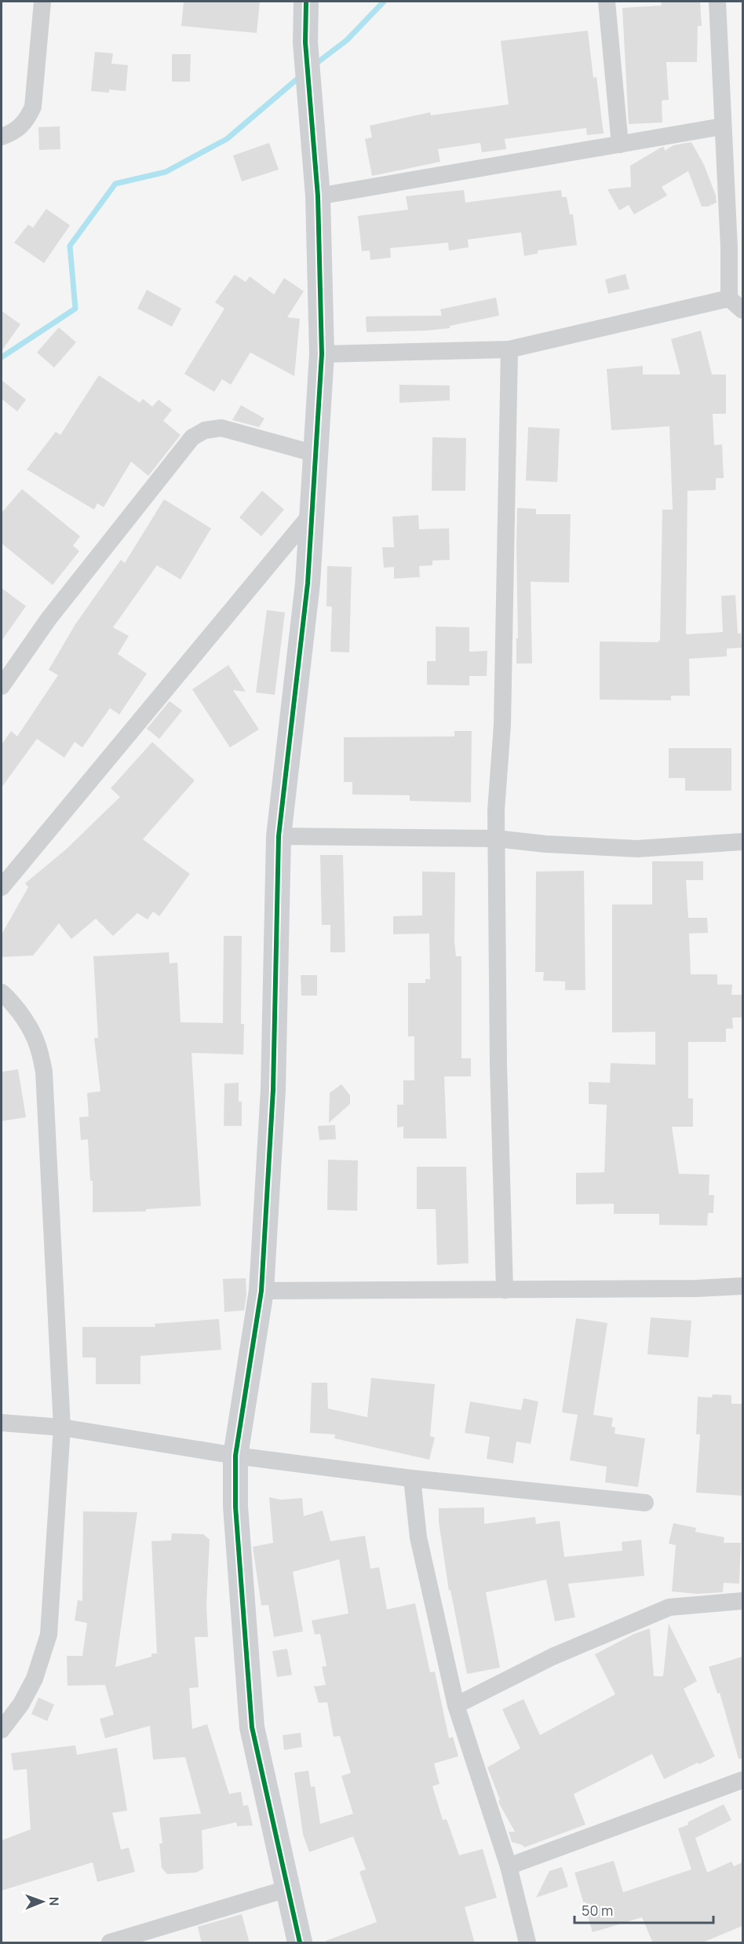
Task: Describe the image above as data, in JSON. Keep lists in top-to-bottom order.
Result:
{
  "scale_bar": "50 m",
  "north": "right"
}
